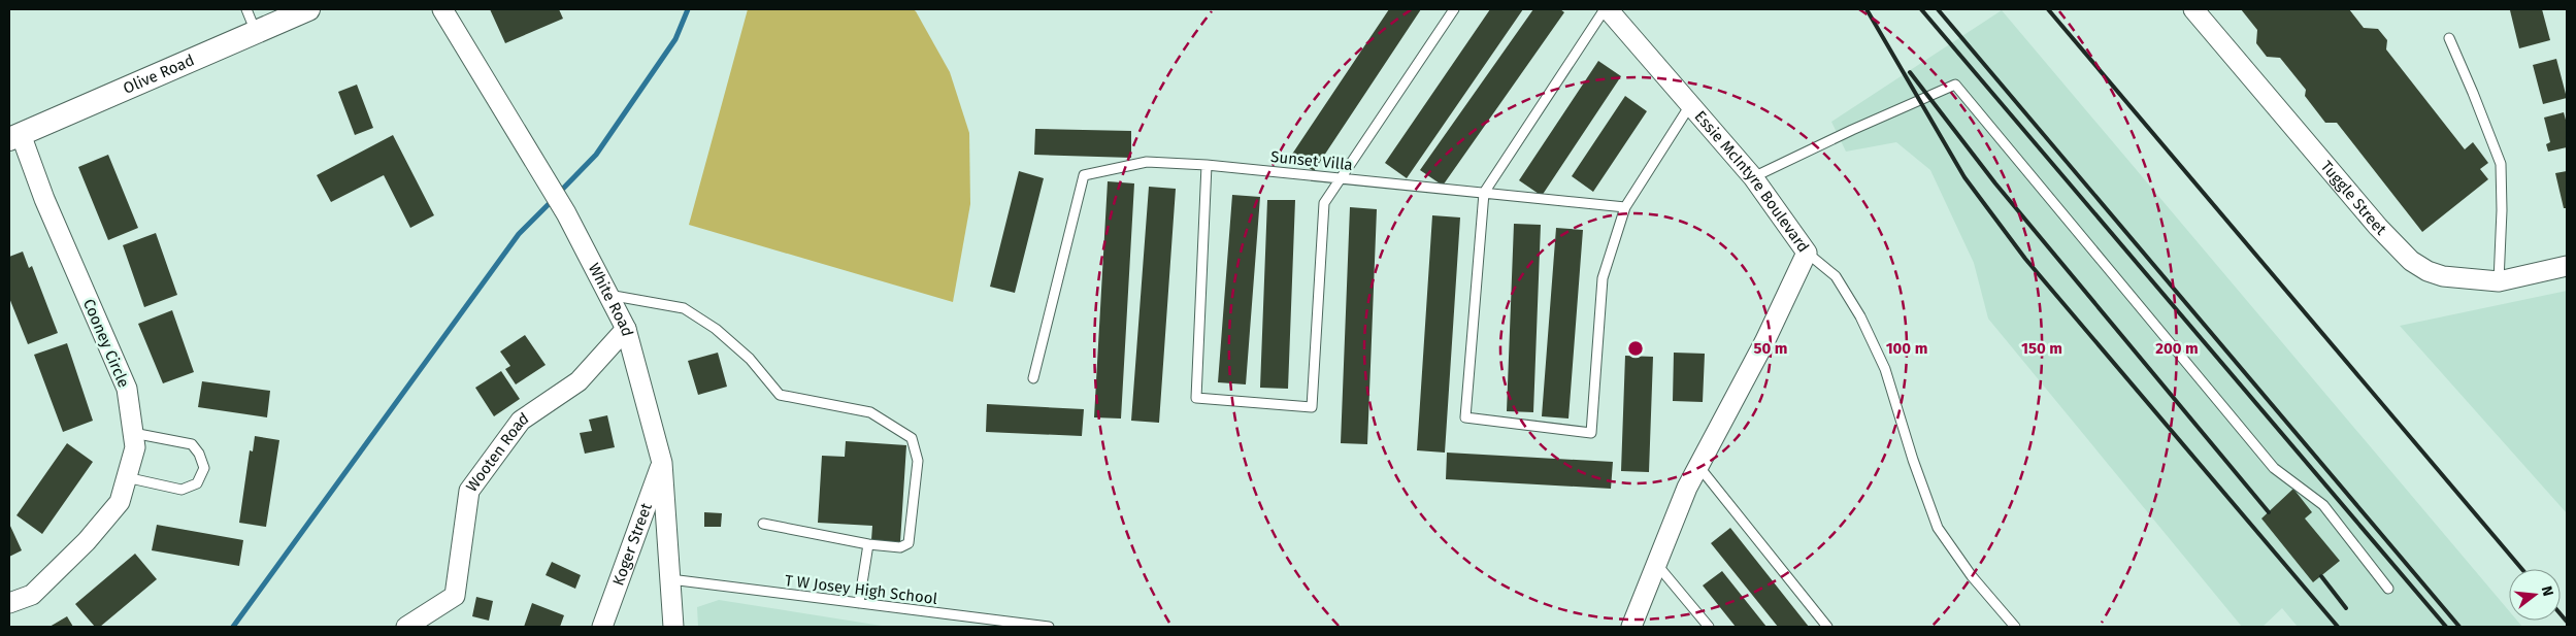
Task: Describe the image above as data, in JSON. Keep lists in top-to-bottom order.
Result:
{
  "streets": {
    "street": [
      "Olive Road",
      "Essie McIntyre Boulevard",
      "Tuggle Street",
      "White Road",
      "Cooney Circle",
      "Wooten Road",
      "Koger Street"
    ],
    "lane": ["Sunset Villa", "T W Josey High School"]
  },
  "crossings": [
    ["Olive Road", "Cooney Circle"],
    ["White Road", "Wooten Road"],
    ["White Road", "Koger Street"],
    ["White Road", "T W Josey High School"]
  ],
  "north": "right",
  "rings": [
    "50 m",
    "100 m",
    "150 m",
    "200 m"
  ]
}
